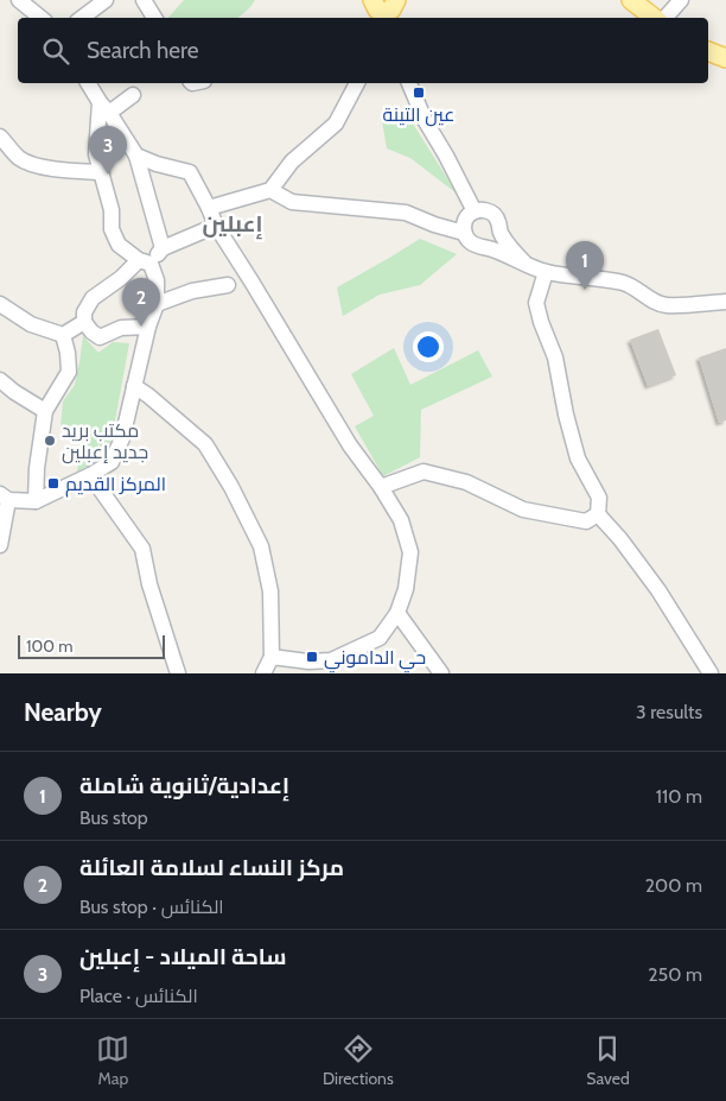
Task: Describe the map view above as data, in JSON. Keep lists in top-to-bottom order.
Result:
{
  "districts": ["إعبلين"],
  "places": {
    "transit": ["عين التينة", "المركز القديم", "حي الداموني"],
    "other": ["مكتب بريد جديد إعبلين"]
  },
  "scale_bar": "100 m",
  "page": {
    "search": "Search here",
    "pins": ["3", "1", "2"],
    "scale": "100 m",
    "heading": ["Nearby", "3 results"],
    "list": [
      {
        "mark": "1",
        "name": "إعدادية/ثانوية شاملة",
        "note": "Bus stop",
        "value": "110 m"
      },
      {
        "mark": "2",
        "name": "مركز النساء لسلامة العائلة",
        "note": "Bus stop · الكنائس",
        "value": "200 m"
      },
      {
        "mark": "3",
        "name": "ساحة الميلاد - إعبلين",
        "note": "Place · الكنائس",
        "value": "250 m"
      }
    ],
    "nav": ["Map", "Directions", "Saved"]
  }
}
